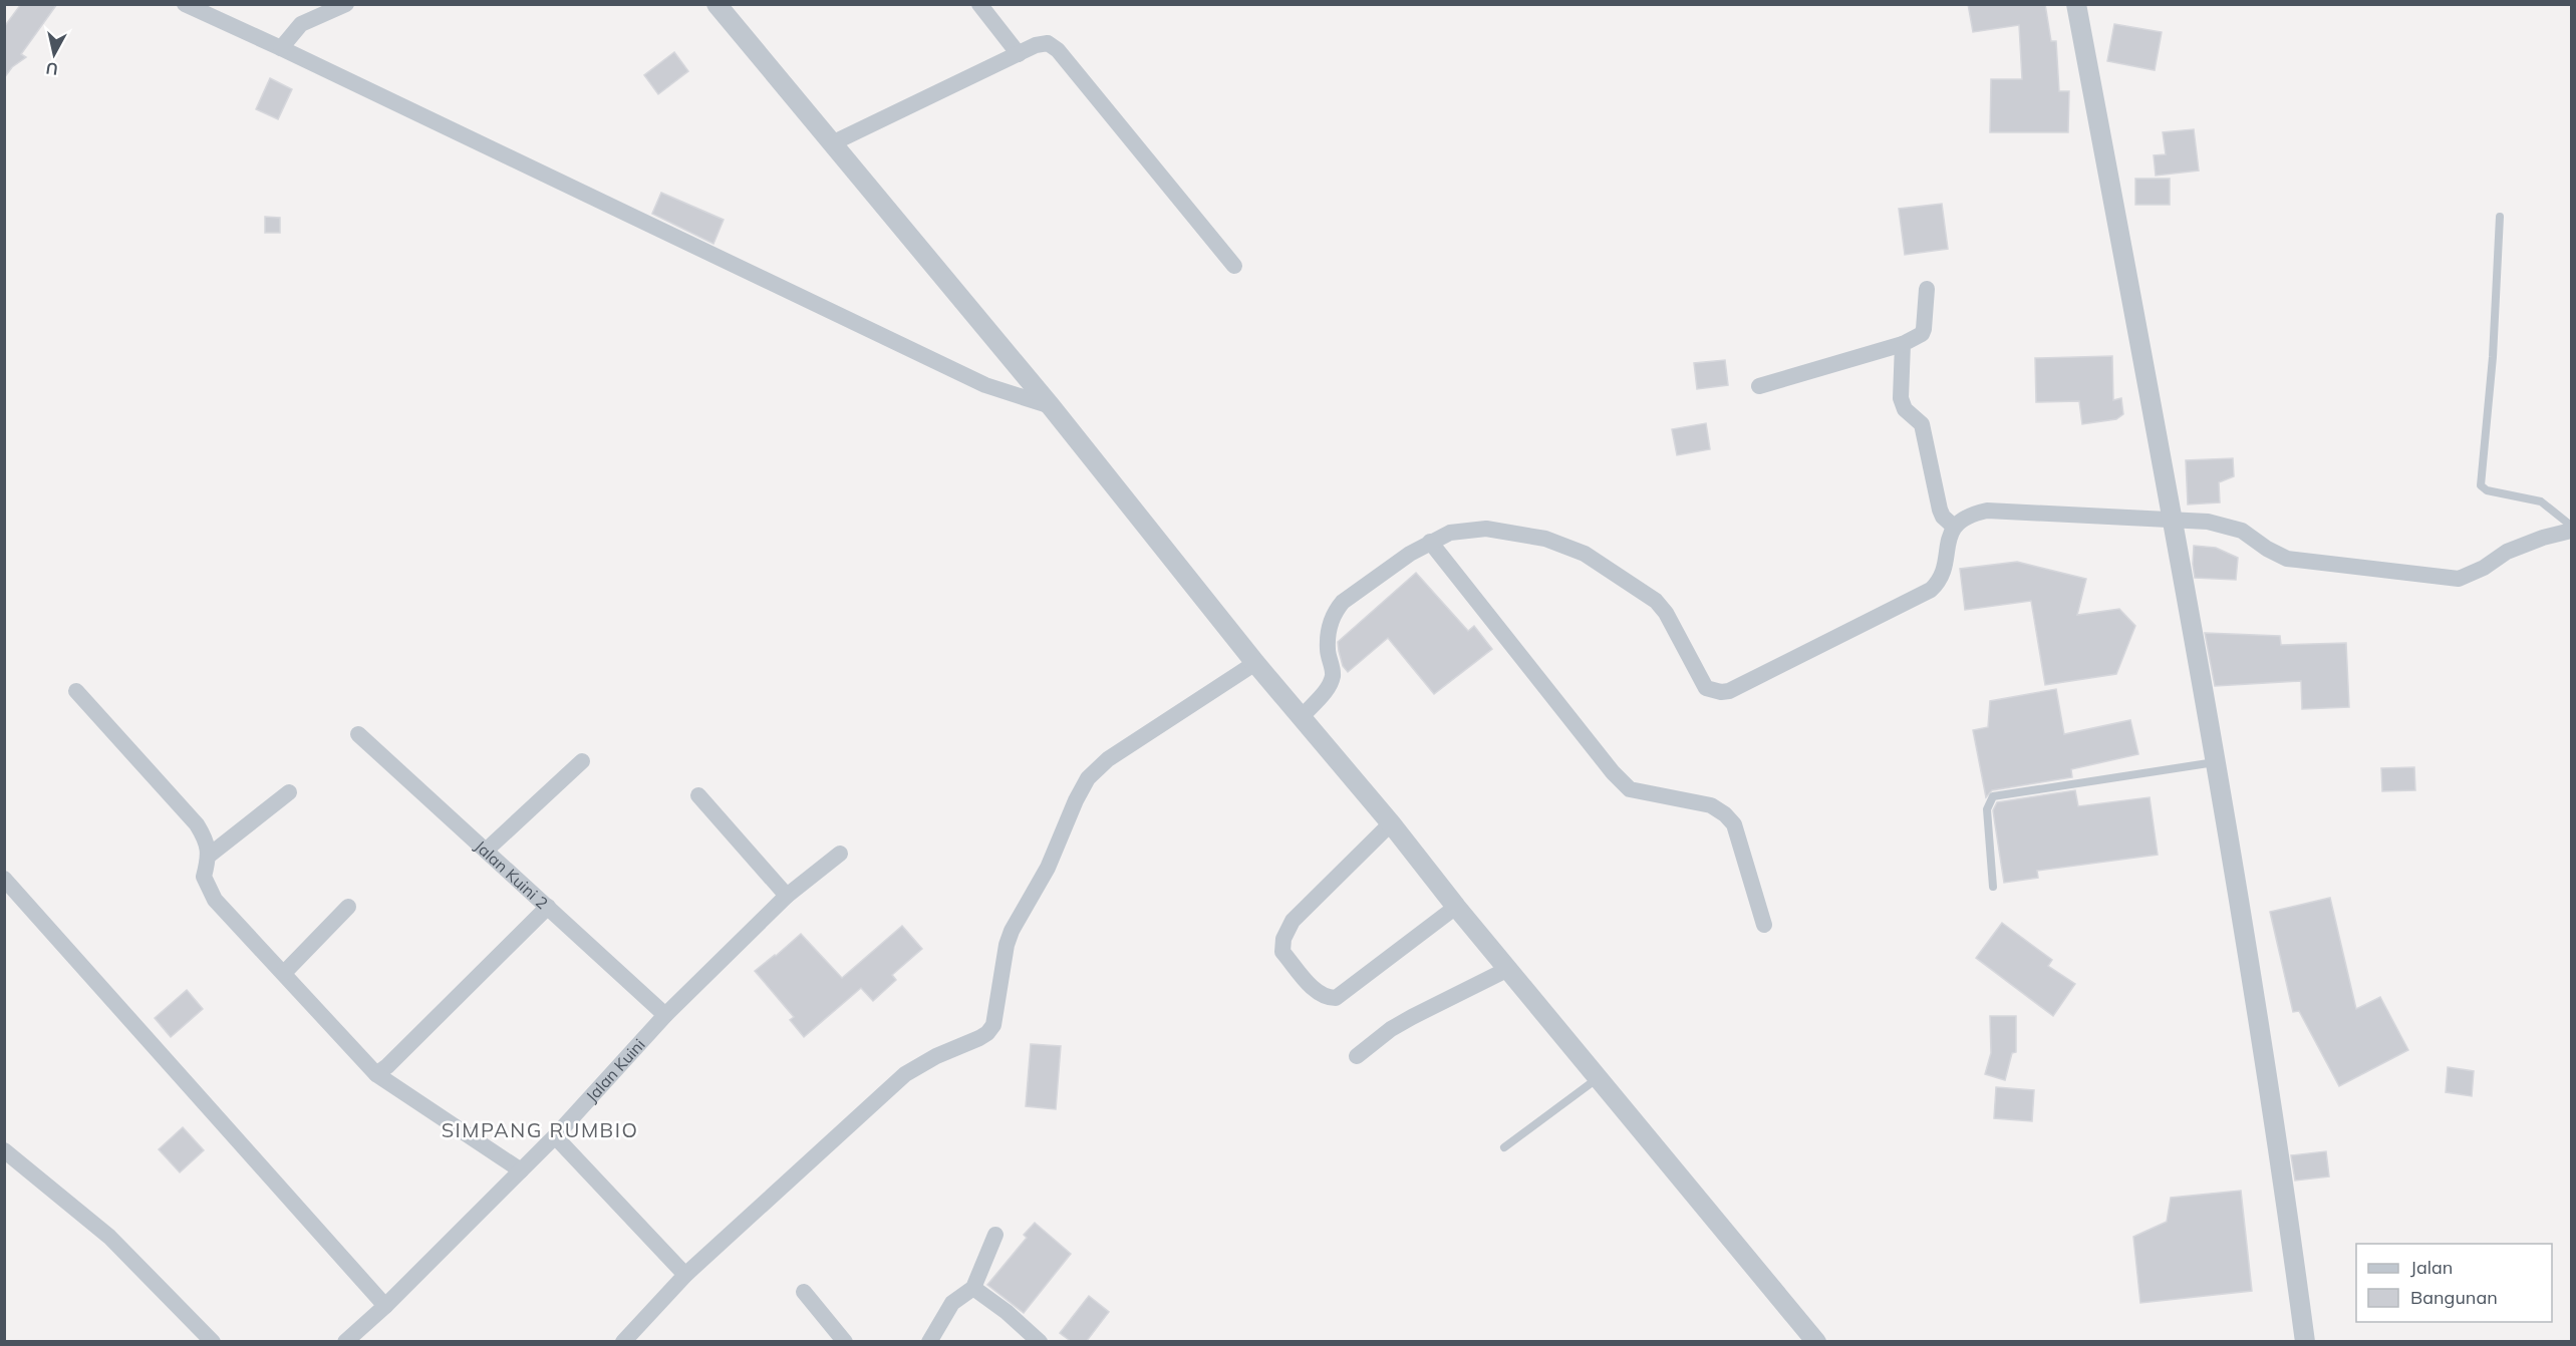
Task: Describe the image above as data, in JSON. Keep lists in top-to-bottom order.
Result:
{
  "streets": {
    "street": ["Jalan Kuini 2", "Jalan Kuini"]
  },
  "crossings": [
    ["Jalan Kuini 2", "Jalan Kuini"]
  ],
  "districts": ["SIMPANG RUMBIO"],
  "legend": ["Jalan", "Bangunan"],
  "north": "bottom"
}
